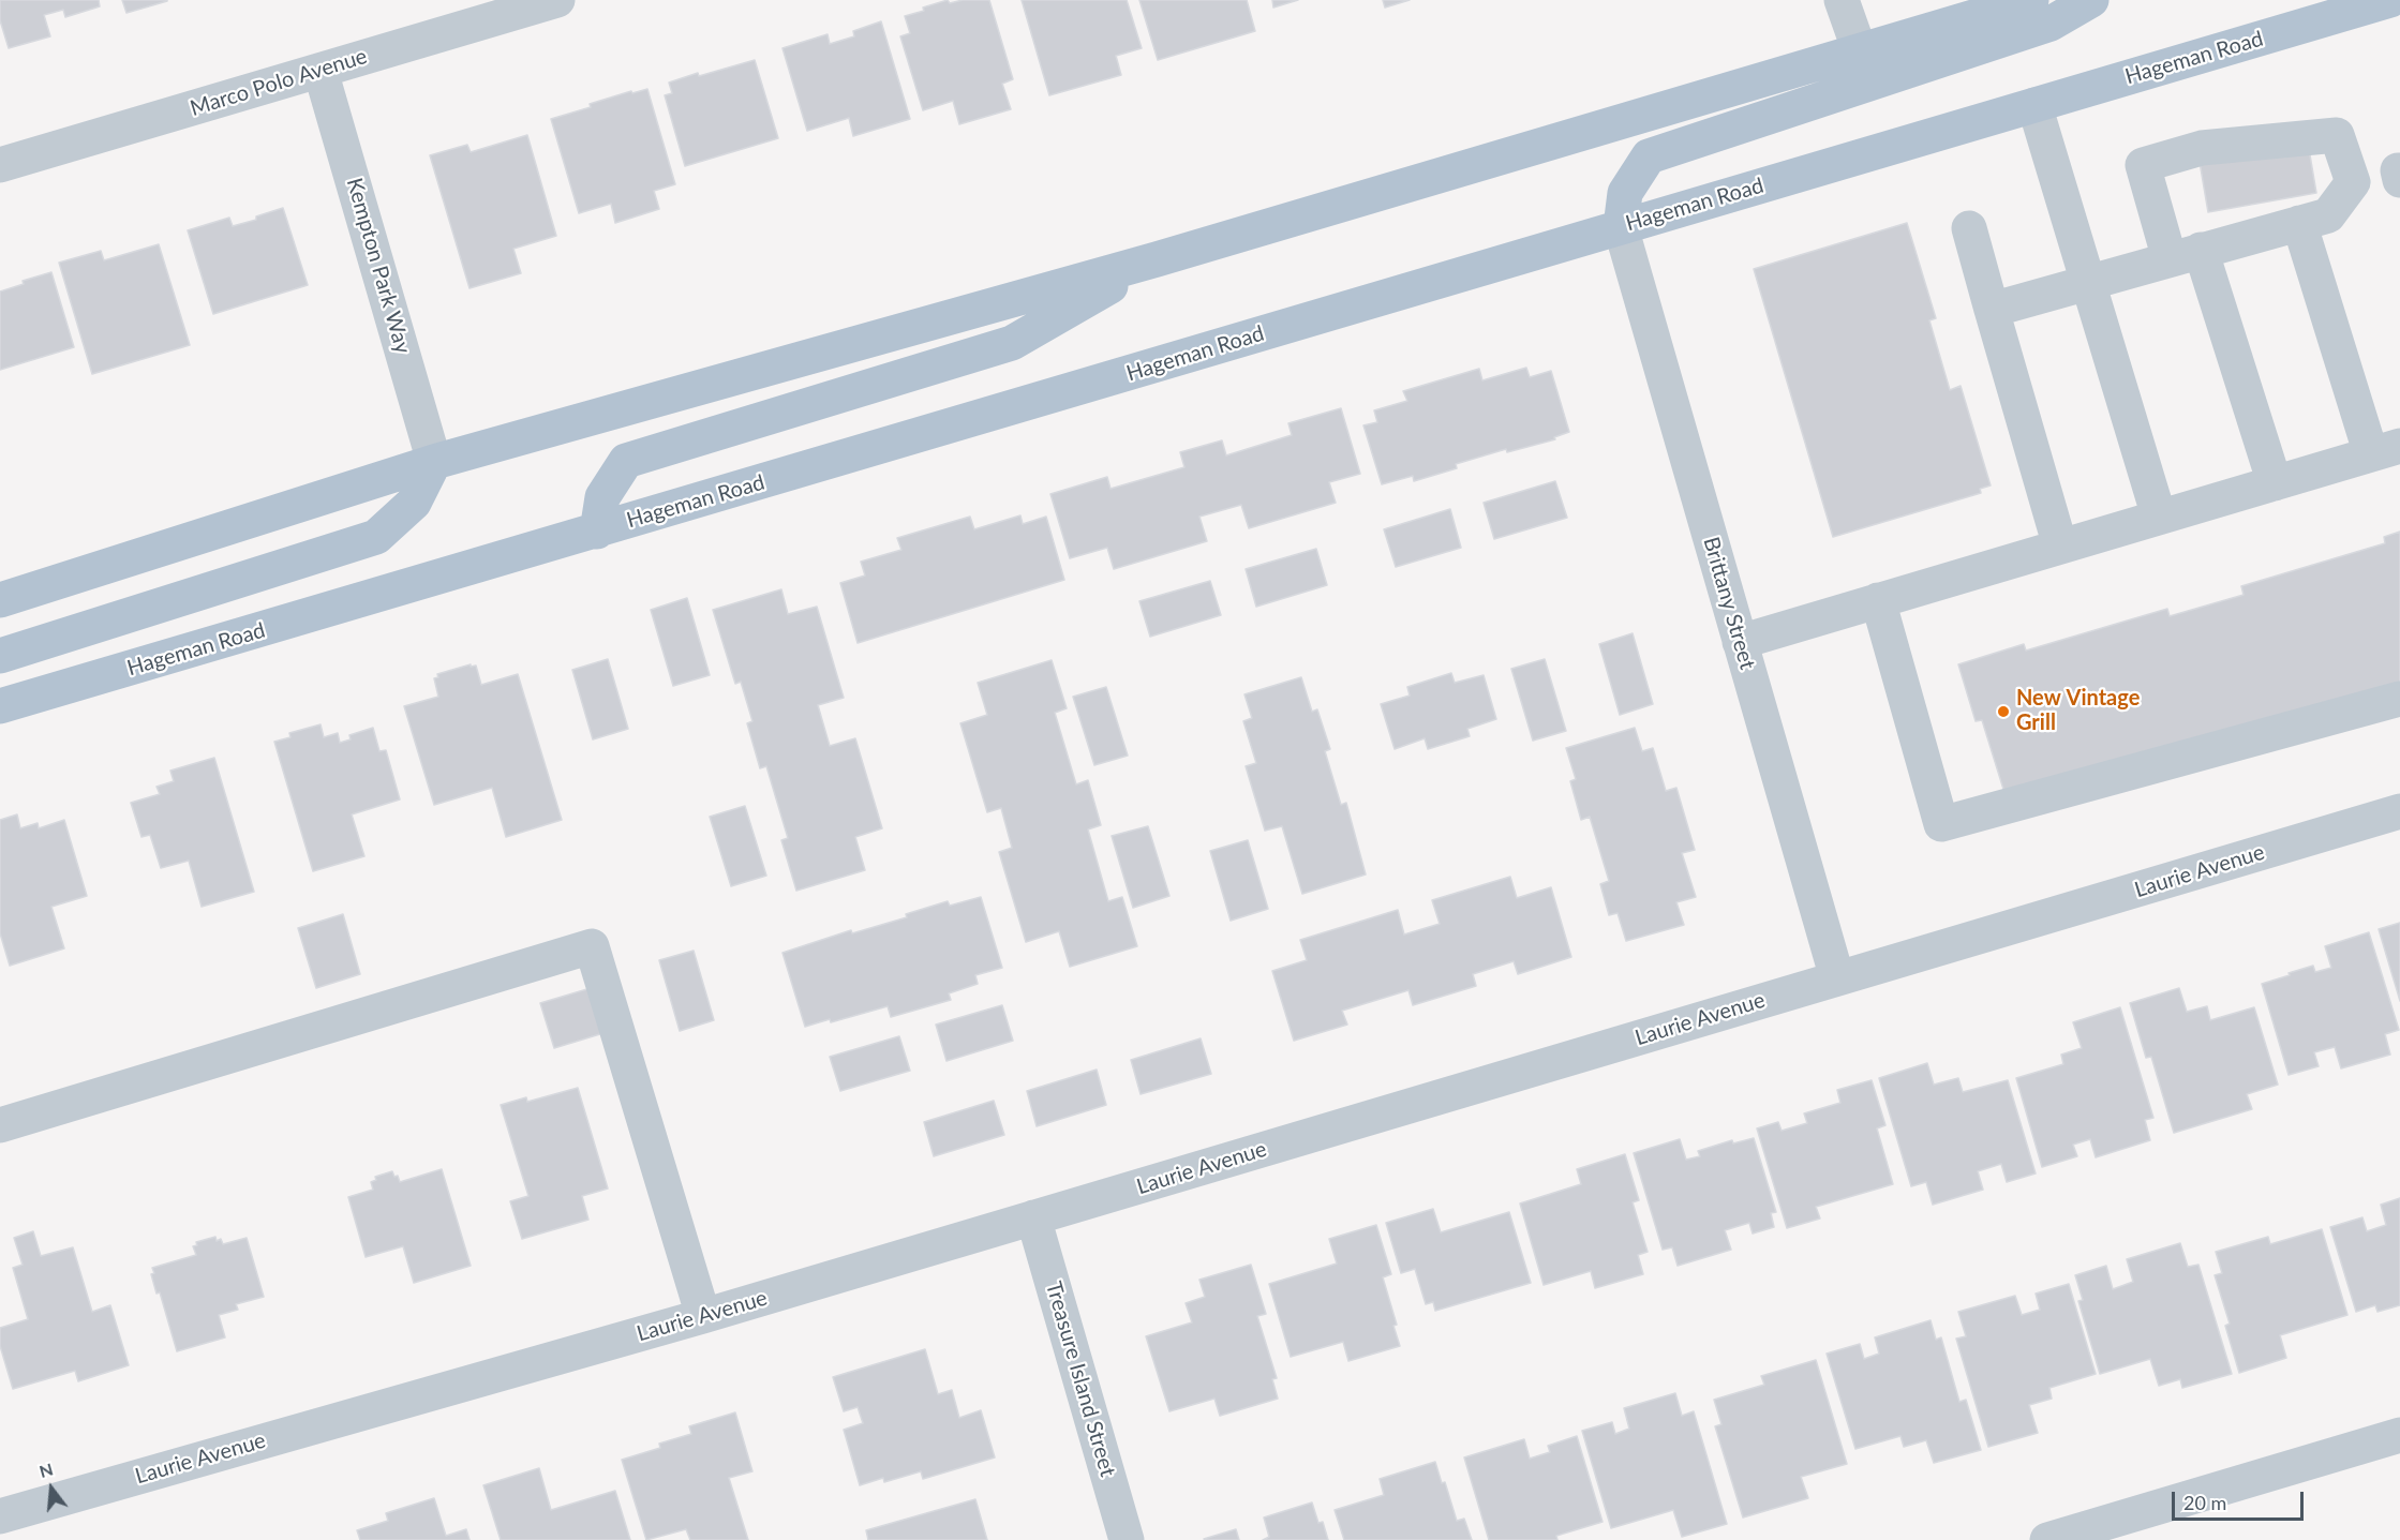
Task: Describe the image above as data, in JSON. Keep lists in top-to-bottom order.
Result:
{
  "streets": {
    "main road": ["Hageman Road"],
    "street": [
      "Marco Polo Avenue",
      "Kempton Park Way",
      "Brittany Street",
      "Laurie Avenue",
      "Treasure Island Street"
    ]
  },
  "crossings": [
    ["Hageman Road", "Brittany Street"],
    ["Marco Polo Avenue", "Kempton Park Way"],
    ["Brittany Street", "Laurie Avenue"],
    ["Laurie Avenue", "Treasure Island Street"]
  ],
  "places": ["New Vintage Grill"],
  "scale_bar": "20 m",
  "north": "top"
}
